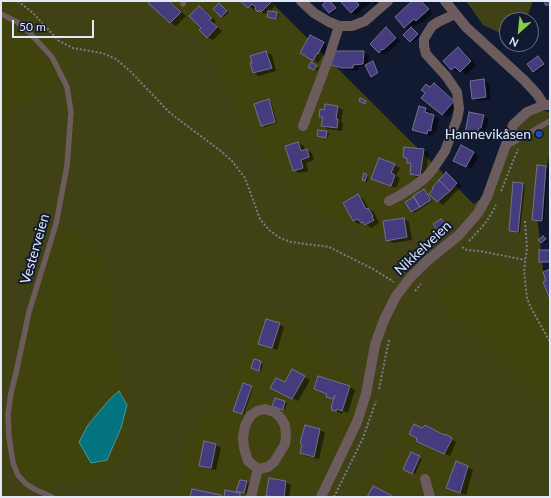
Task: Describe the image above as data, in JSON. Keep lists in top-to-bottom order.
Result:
{
  "streets": {
    "street": ["Nikkelveien"],
    "lane": ["Vesterveien"]
  },
  "places": ["Hannevikåsen"],
  "scale_bar": "50 m",
  "north": "bottom left"
}
